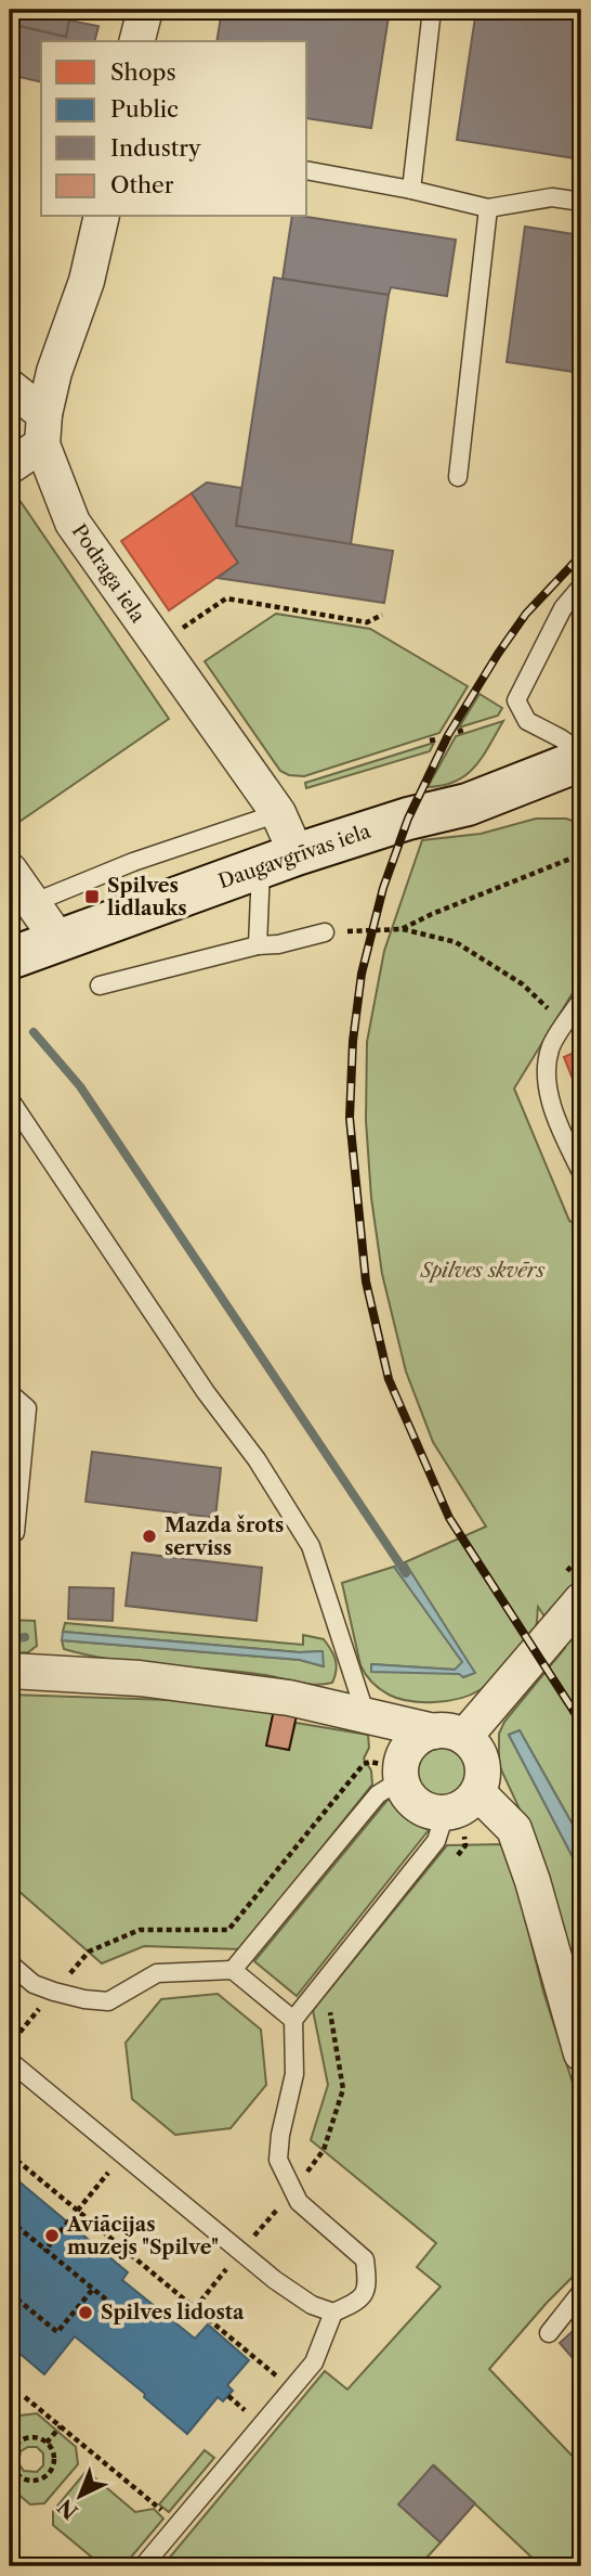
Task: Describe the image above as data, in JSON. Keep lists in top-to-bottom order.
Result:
{
  "streets": {
    "main road": ["Daugavgrīvas iela"],
    "street": ["Podraga iela"]
  },
  "crossings": [
    ["Podraga iela", "Daugavgrīvas iela"]
  ],
  "parks": ["Spilves skvērs"],
  "places": {
    "transit": ["Spilves lidlauks"],
    "other": ["Mazda šrots serviss", "Aviācijas muzejs \"Spilve\"", "Spilves lidosta"]
  },
  "legend": [
    "Shops",
    "Public",
    "Industry",
    "Other"
  ],
  "north": "bottom left"
}
